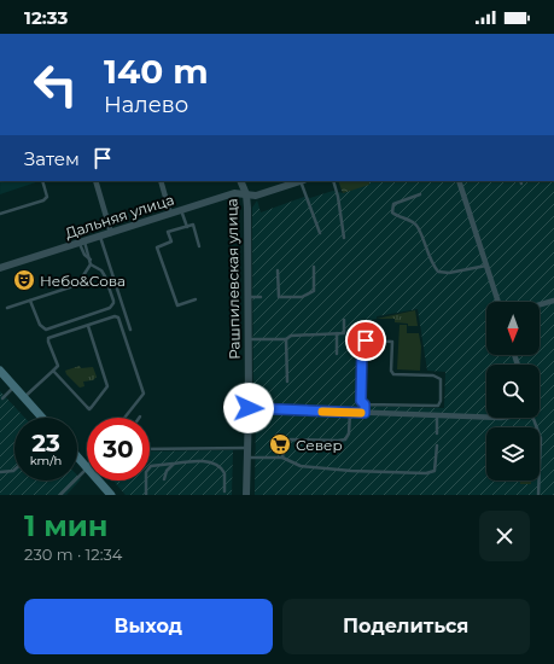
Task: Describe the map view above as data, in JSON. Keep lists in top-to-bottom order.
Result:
{
  "streets": {
    "street": ["Дальняя улица", "Рашпилевская улица"]
  },
  "crossings": [
    ["Дальняя улица", "Рашпилевская улица"]
  ],
  "places": {
    "theatre": ["Небо&Сова"],
    "supermarket": ["Север"]
  },
  "north": "bottom",
  "page": {
    "status": "12:33",
    "turn": ["140 m", "Налево"],
    "then": "Затем",
    "speed": "23 km/h",
    "limit": "30",
    "heading": ["1 мин", "230 m · 12:34"],
    "buttons": ["Выход", "Поделиться"]
  }
}
